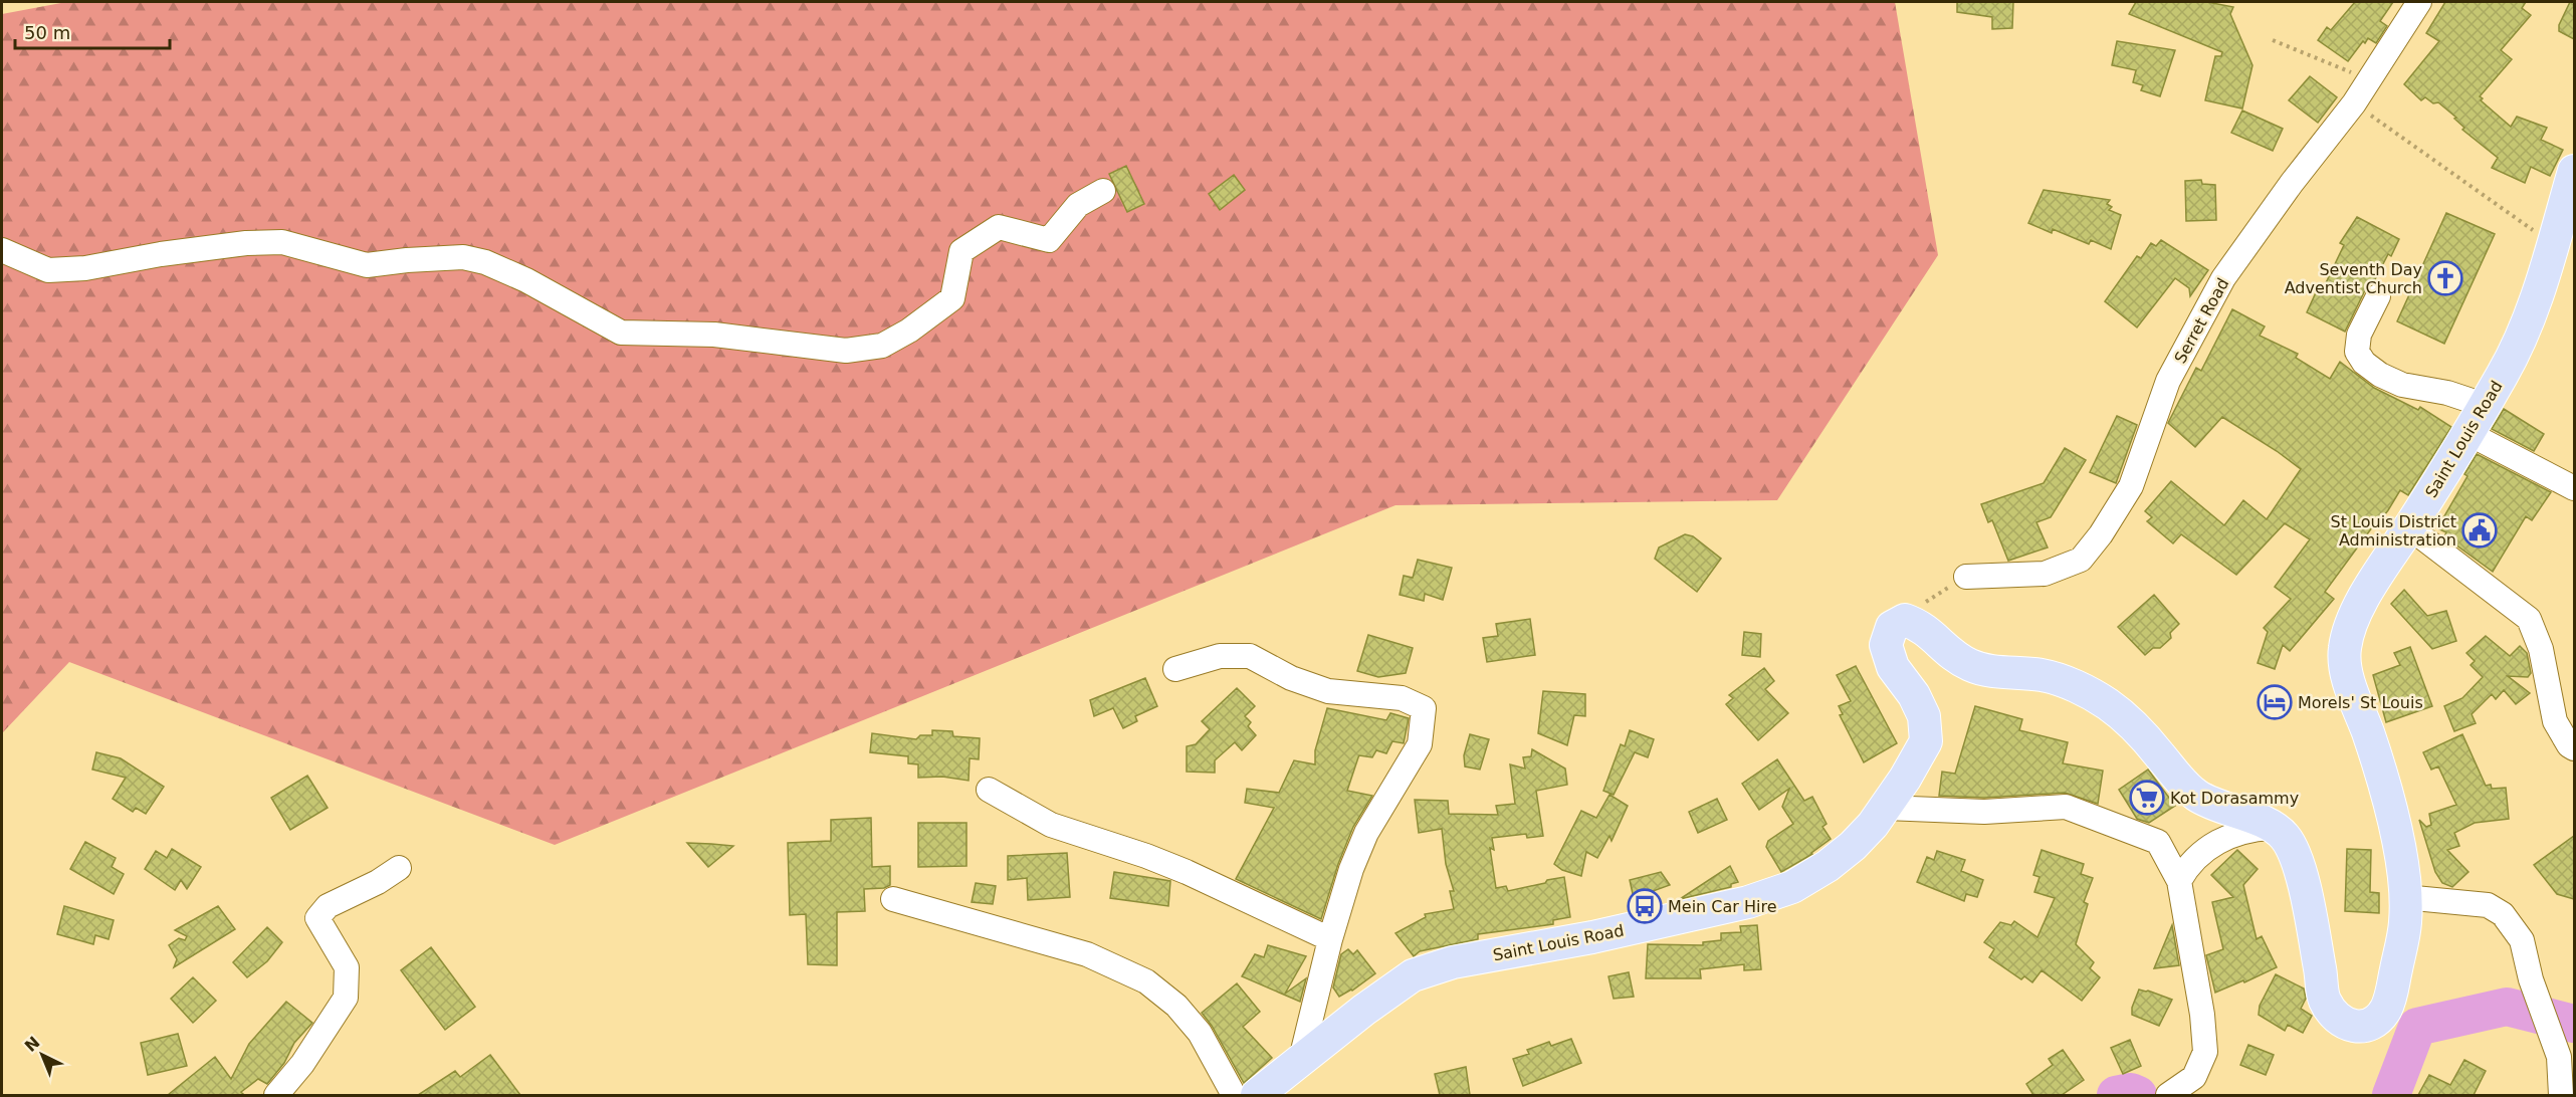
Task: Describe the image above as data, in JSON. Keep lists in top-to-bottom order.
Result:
{
  "streets": {
    "main road": ["Saint Louis Road"],
    "street": ["Serret Road"]
  },
  "places": {
    "church": ["Seventh Day Adventist Church"],
    "public building": ["St Louis District Administration"],
    "hotel": ["Morels' St Louis"],
    "supermarket": ["Kot Dorasammy"],
    "bus stop": ["Mein Car Hire"]
  },
  "scale_bar": "50 m",
  "north": "top left"
}
